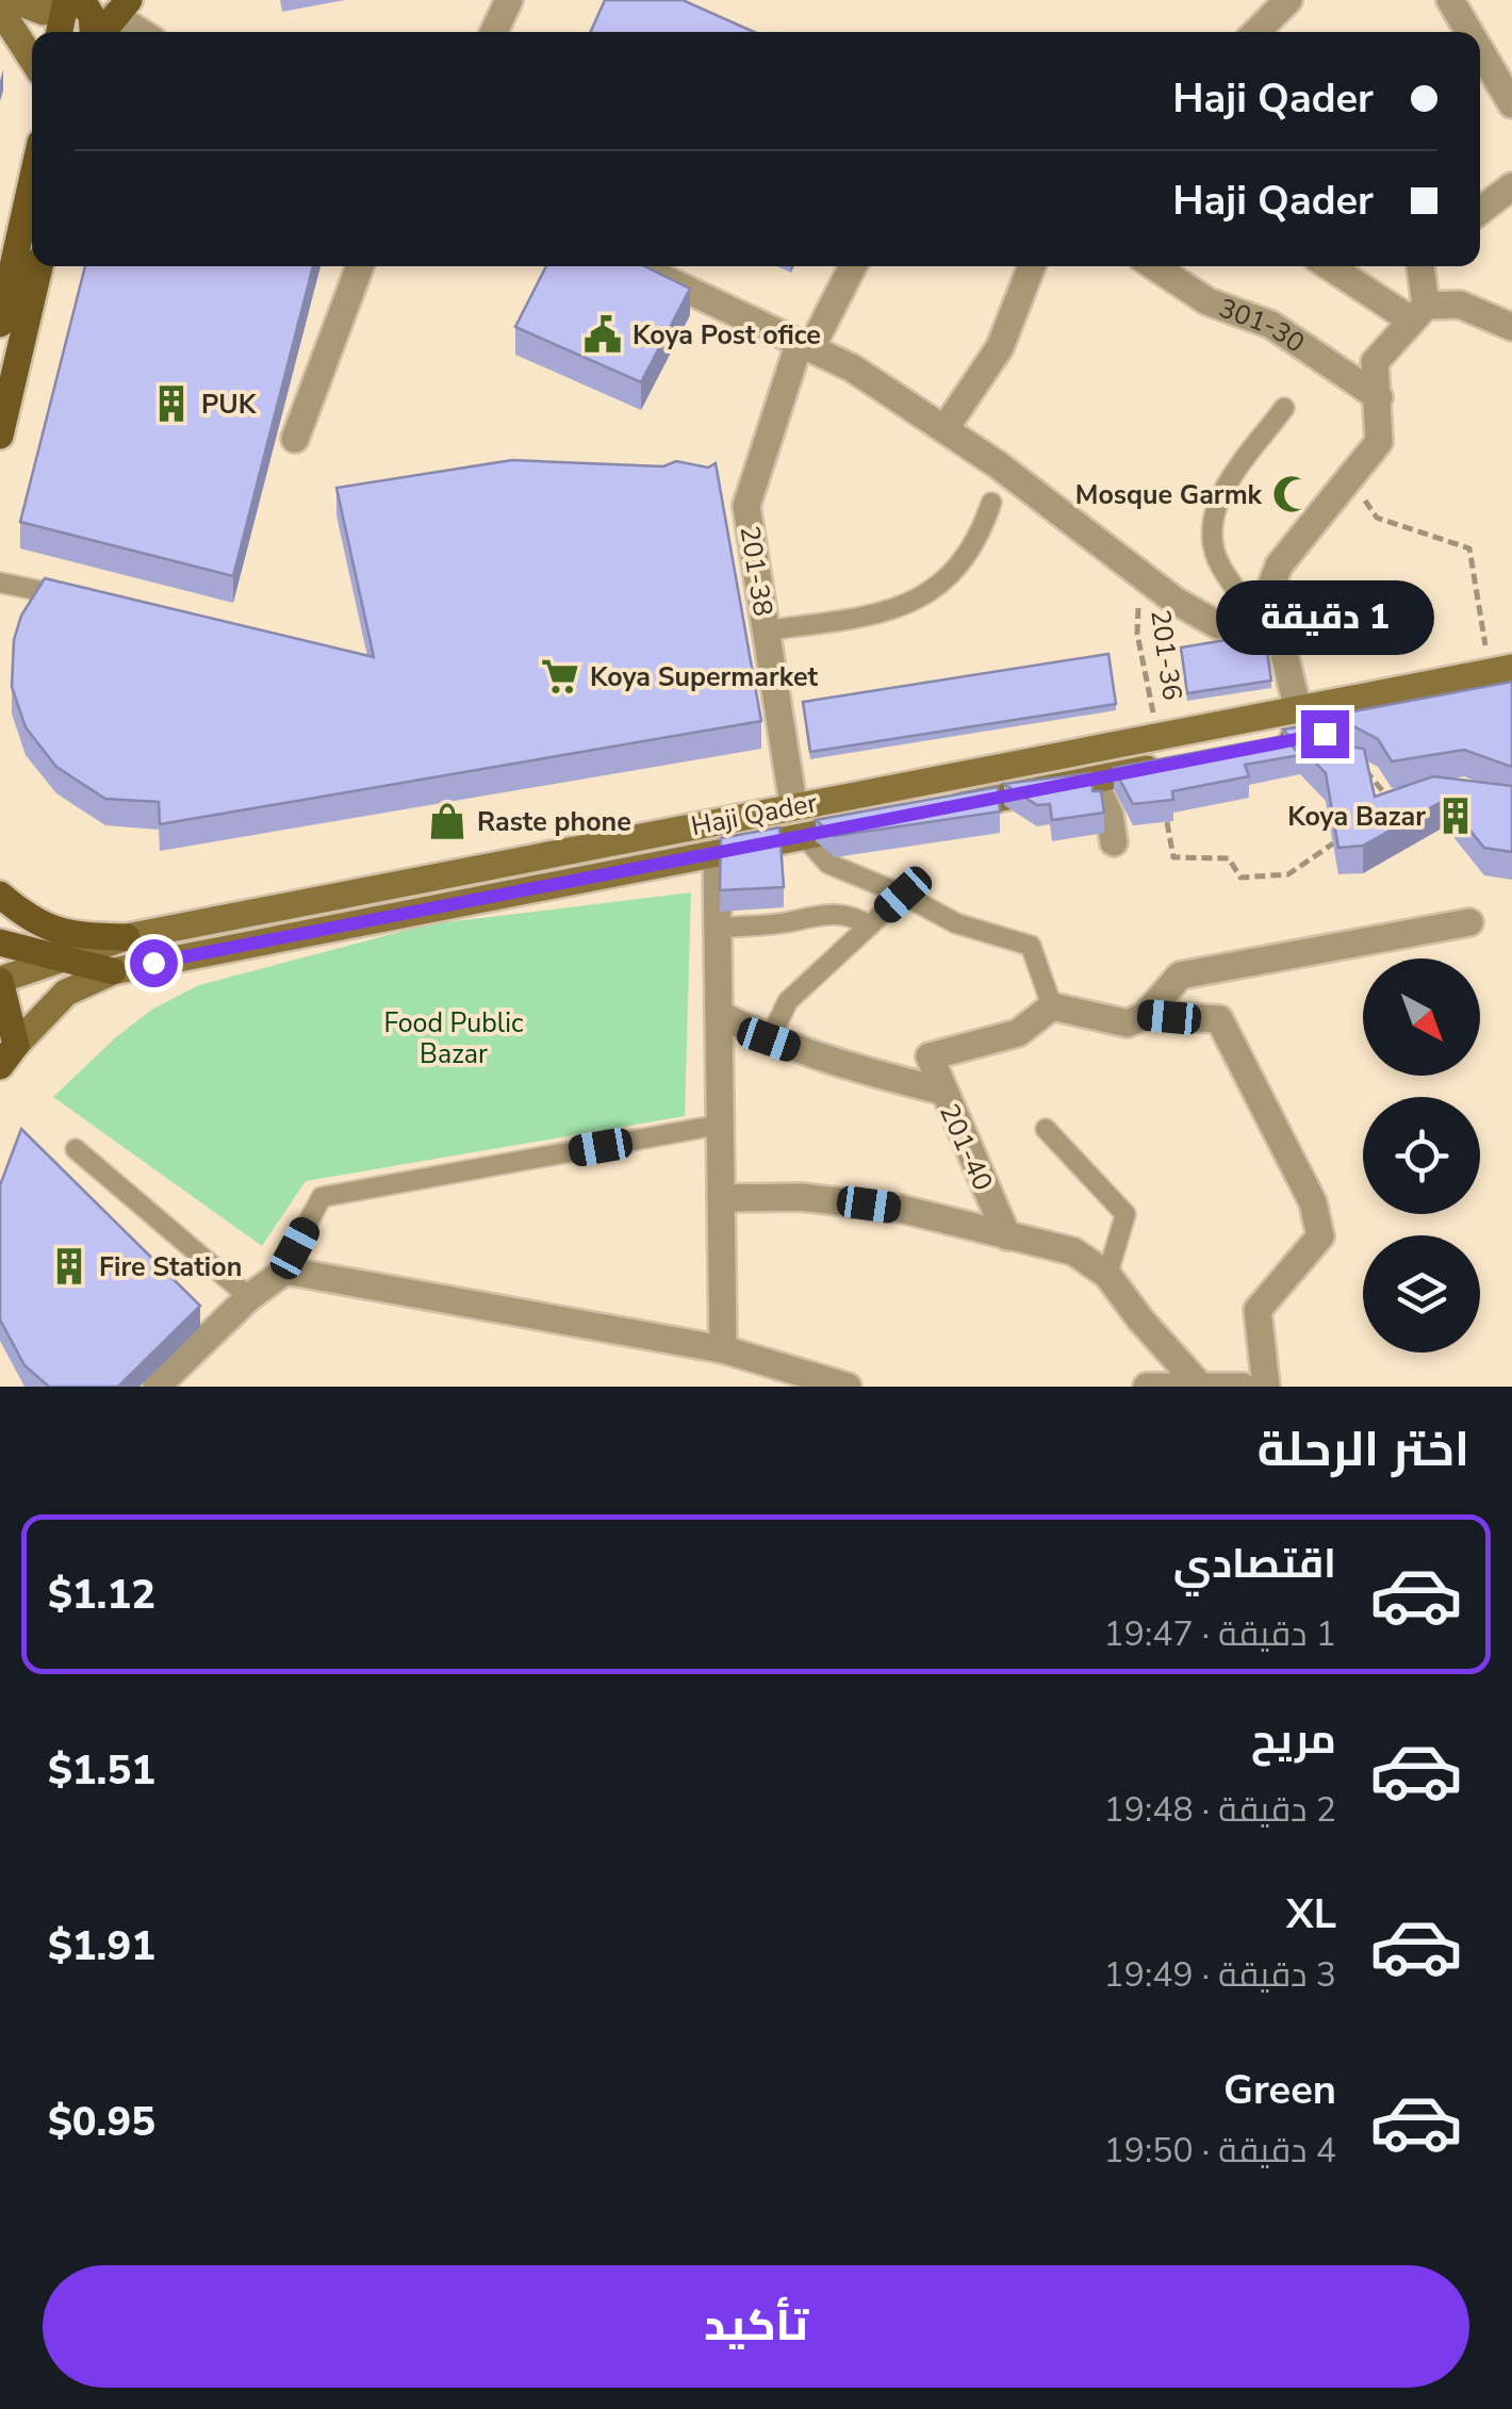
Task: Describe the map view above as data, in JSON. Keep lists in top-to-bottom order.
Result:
{
  "streets": {
    "main road": ["Haji Qader"],
    "street": ["301-30", "201-38", "201-40"],
    "path": ["201-36"]
  },
  "crossings": [
    ["201-38", "Haji Qader"],
    ["201-36", "Haji Qader"]
  ],
  "parks": ["Food Public Bazar"],
  "places": {
    "public building": ["Koya Post ofice"],
    "building": ["PUK", "Koya Bazar", "Fire Station"],
    "mosque": ["Mosque Garmk"],
    "supermarket": ["Koya Supermarket"],
    "shop": ["Raste phone"]
  },
  "north": "bottom right",
  "page": {
    "banner": ["Haji Qader", "Haji Qader"],
    "bubble": "1 دقيقة",
    "heading": "اختر الرحلة",
    "list": [
      {
        "name": "اقتصادي",
        "note": "1 دقيقة · 19:47",
        "value": "$1.12"
      },
      {
        "name": "مريح",
        "note": "2 دقيقة · 19:48",
        "value": "$1.51"
      },
      {
        "name": "XL",
        "note": "3 دقيقة · 19:49",
        "value": "$1.91"
      },
      {
        "name": "Green",
        "note": "4 دقيقة · 19:50",
        "value": "$0.95"
      }
    ],
    "buttons": "تأكيد"
  }
}
